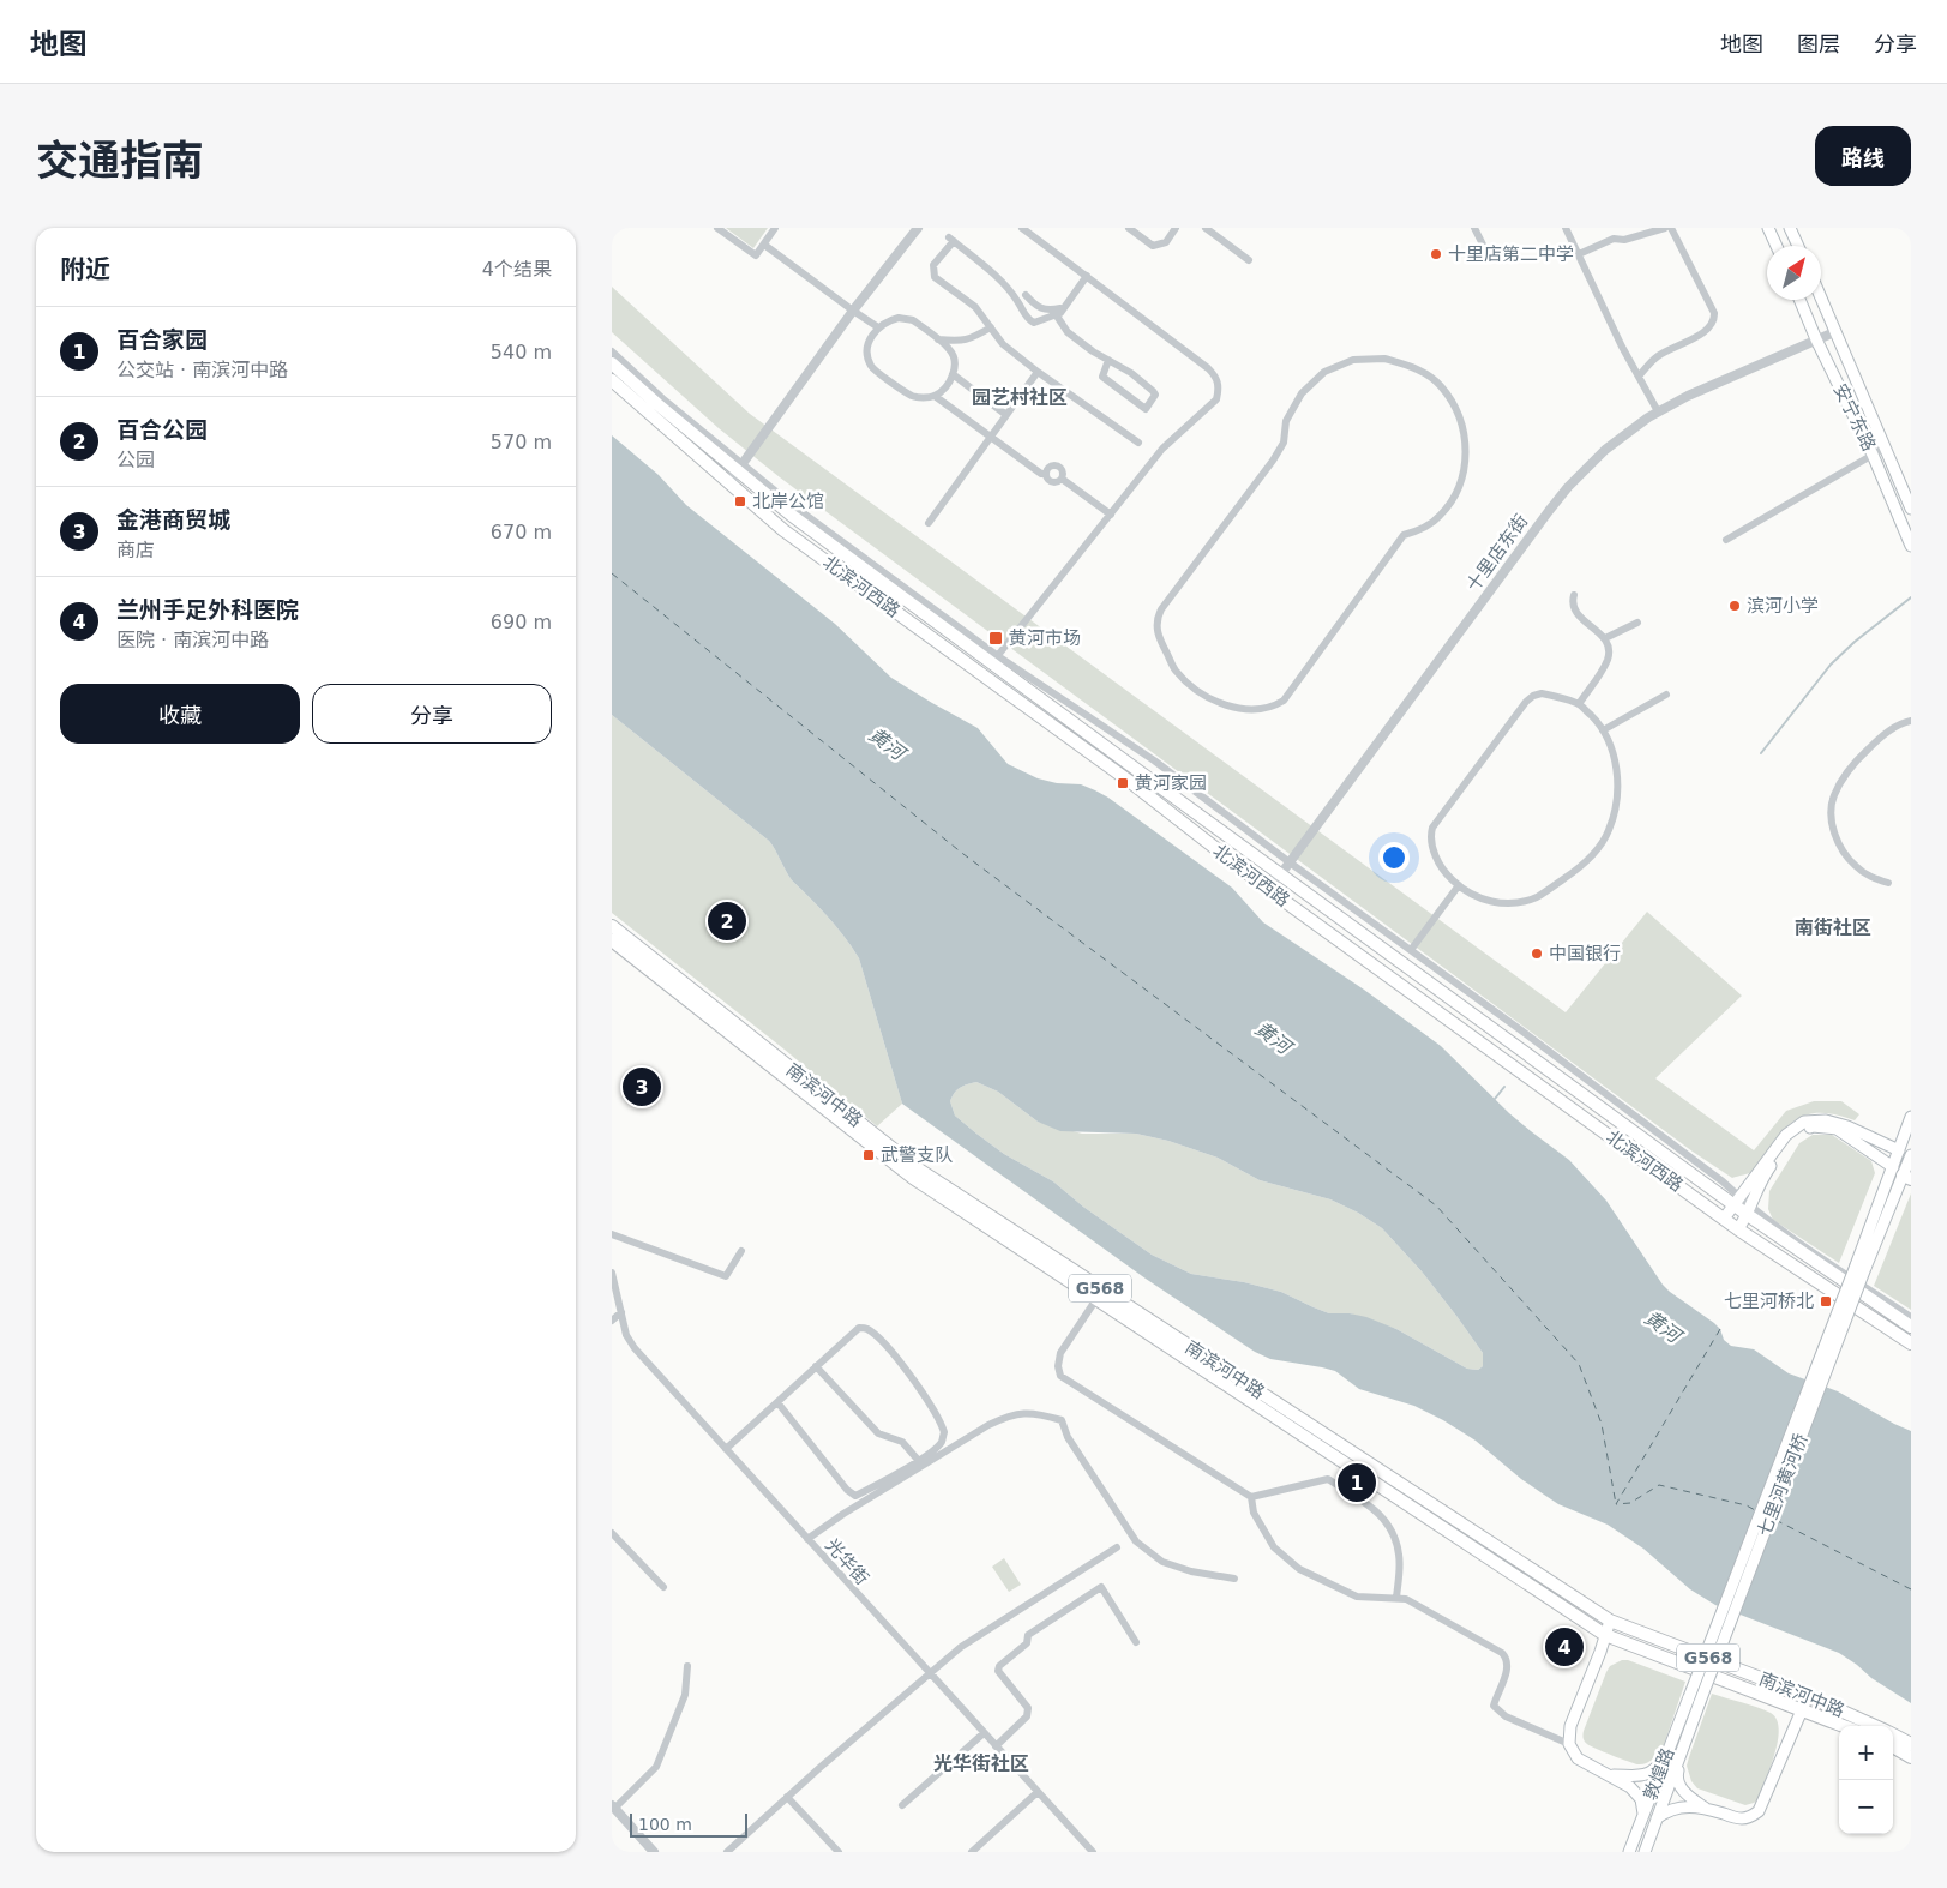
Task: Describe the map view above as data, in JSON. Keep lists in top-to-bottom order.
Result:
{
  "streets": {
    "main road": [
      "安宁东路",
      "北滨河西路",
      "南滨河中路",
      "G568",
      "七里河黄河桥",
      "敦煌路"
    ],
    "street": ["十里店东街", "光华街"]
  },
  "crossings": [
    ["安宁东路", "十里店东街"],
    ["十里店东街", "北滨河西路"],
    ["七里河黄河桥", "敦煌路"]
  ],
  "districts": ["园艺村社区", "南街社区", "光华街社区"],
  "water": ["黄河"],
  "places": {
    "other": ["十里店第二中学", "滨河小学", "中国银行"],
    "transit": [
      "北岸公馆",
      "黄河市场",
      "黄河家园",
      "武警支队",
      "七里河桥北"
    ]
  },
  "scale_bar": "100 m",
  "north": "top right",
  "page": {
    "header": "地图",
    "nav": ["地图", "图层", "分享"],
    "title": "交通指南",
    "buttons": [
      "路线",
      ["收藏", "分享"]
    ],
    "heading": ["附近", "4个结果"],
    "list": [
      {
        "mark": "1",
        "name": "百合家园",
        "note": "公交站 · 南滨河中路",
        "value": "540 m"
      },
      {
        "mark": "2",
        "name": "百合公园",
        "note": "公园",
        "value": "570 m"
      },
      {
        "mark": "3",
        "name": "金港商贸城",
        "note": "商店",
        "value": "670 m"
      },
      {
        "mark": "4",
        "name": "兰州手足外科医院",
        "note": "医院 · 南滨河中路",
        "value": "690 m"
      }
    ],
    "pins": [
      "2",
      "3",
      "1",
      "4"
    ],
    "map_buttons": ["+", "−"],
    "scale": "100 m"
  }
}
